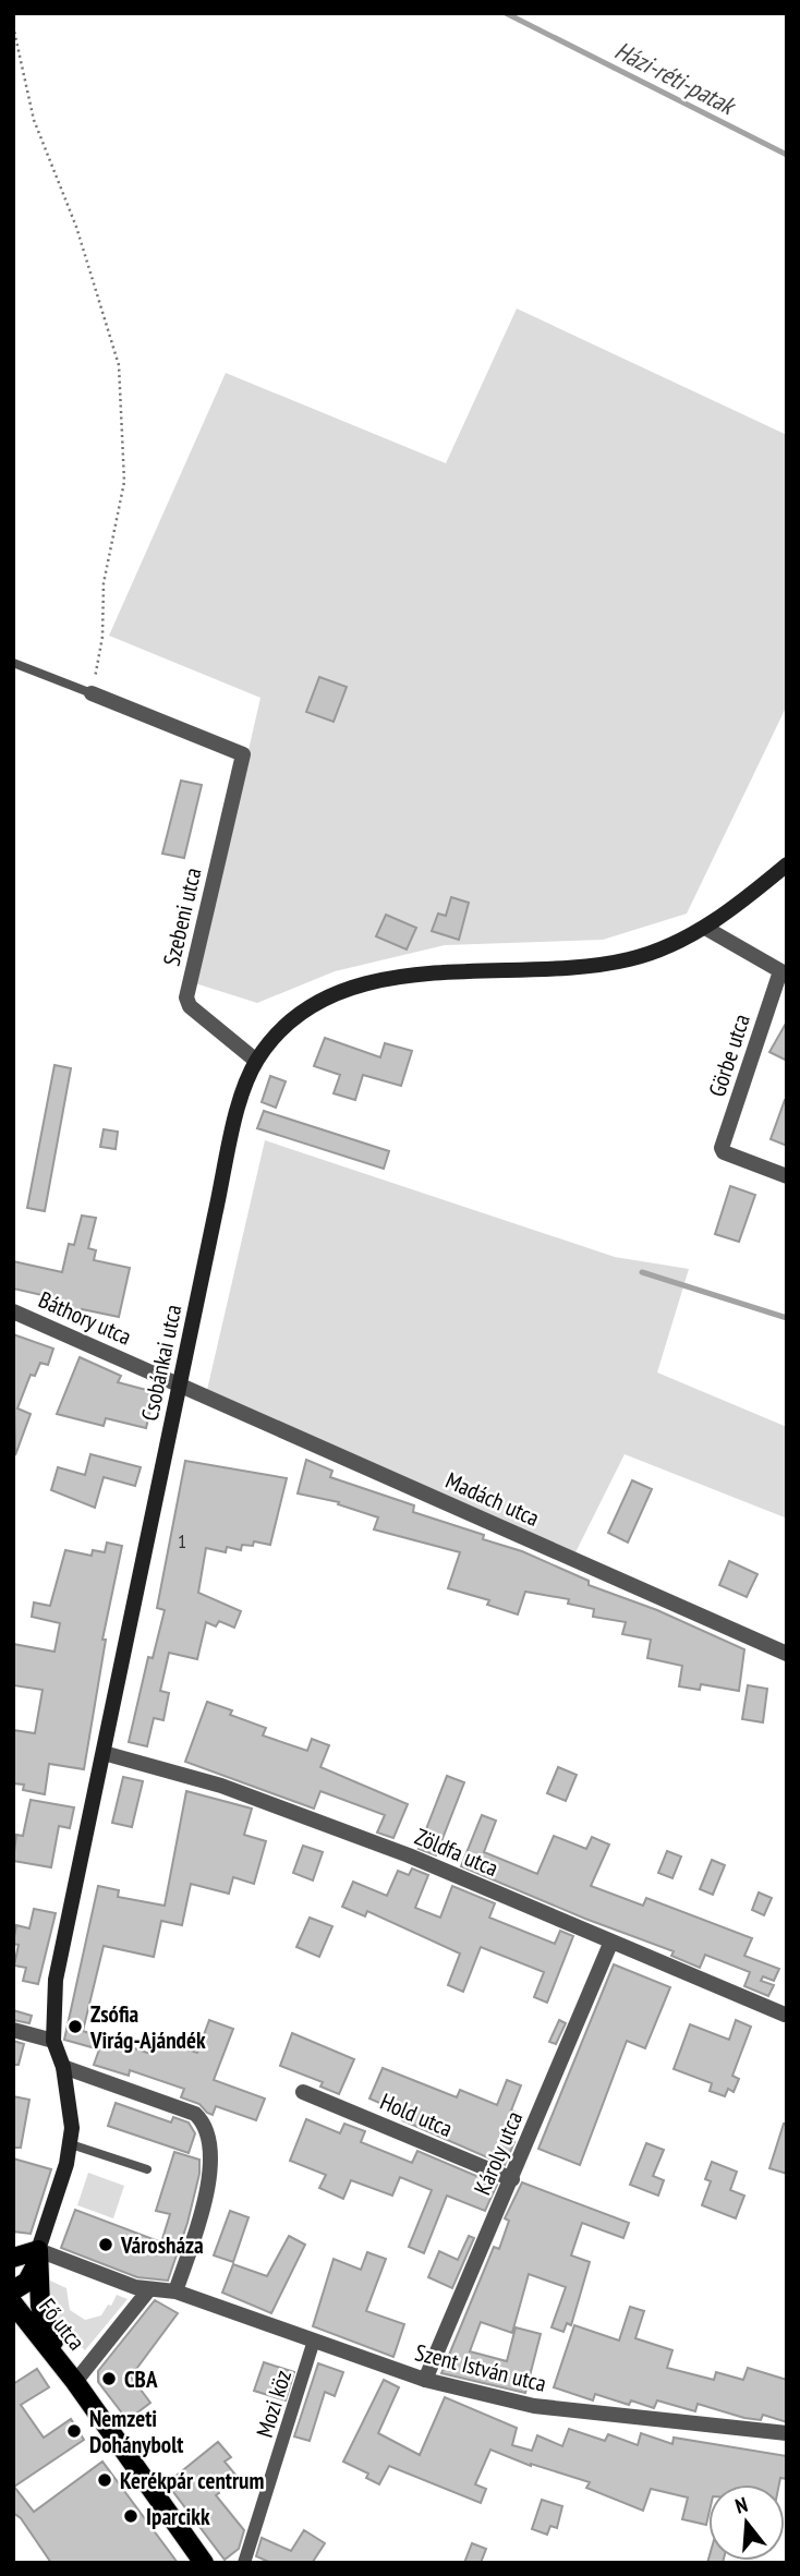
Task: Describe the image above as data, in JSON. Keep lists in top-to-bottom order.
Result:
{
  "streets": {
    "main road": ["Csobánkai utca", "Fő utca"],
    "street": [
      "Szebeni utca",
      "Görbe utca",
      "Báthory utca",
      "Madách utca",
      "Zöldfa utca",
      "Hold utca",
      "Károly utca",
      "Szent István utca",
      "Mozi köz"
    ]
  },
  "crossings": [
    ["Szebeni utca", "Csobánkai utca"],
    ["Báthory utca", "Csobánkai utca"],
    ["Báthory utca", "Madách utca"],
    ["Csobánkai utca", "Madách utca"],
    ["Csobánkai utca", "Zöldfa utca"],
    ["Csobánkai utca", "Szent István utca"],
    ["Zöldfa utca", "Károly utca"],
    ["Hold utca", "Károly utca"],
    ["Károly utca", "Szent István utca"],
    ["Szent István utca", "Mozi köz"]
  ],
  "water": ["Házi-réti-patak"],
  "places": [
    "Zsófia Virág-Ajándék",
    "Városháza",
    "CBA",
    "Nemzeti Dohánybolt",
    "Kerékpár centrum",
    "Iparcikk"
  ],
  "house_numbers": ["1"],
  "north": "top"
}
